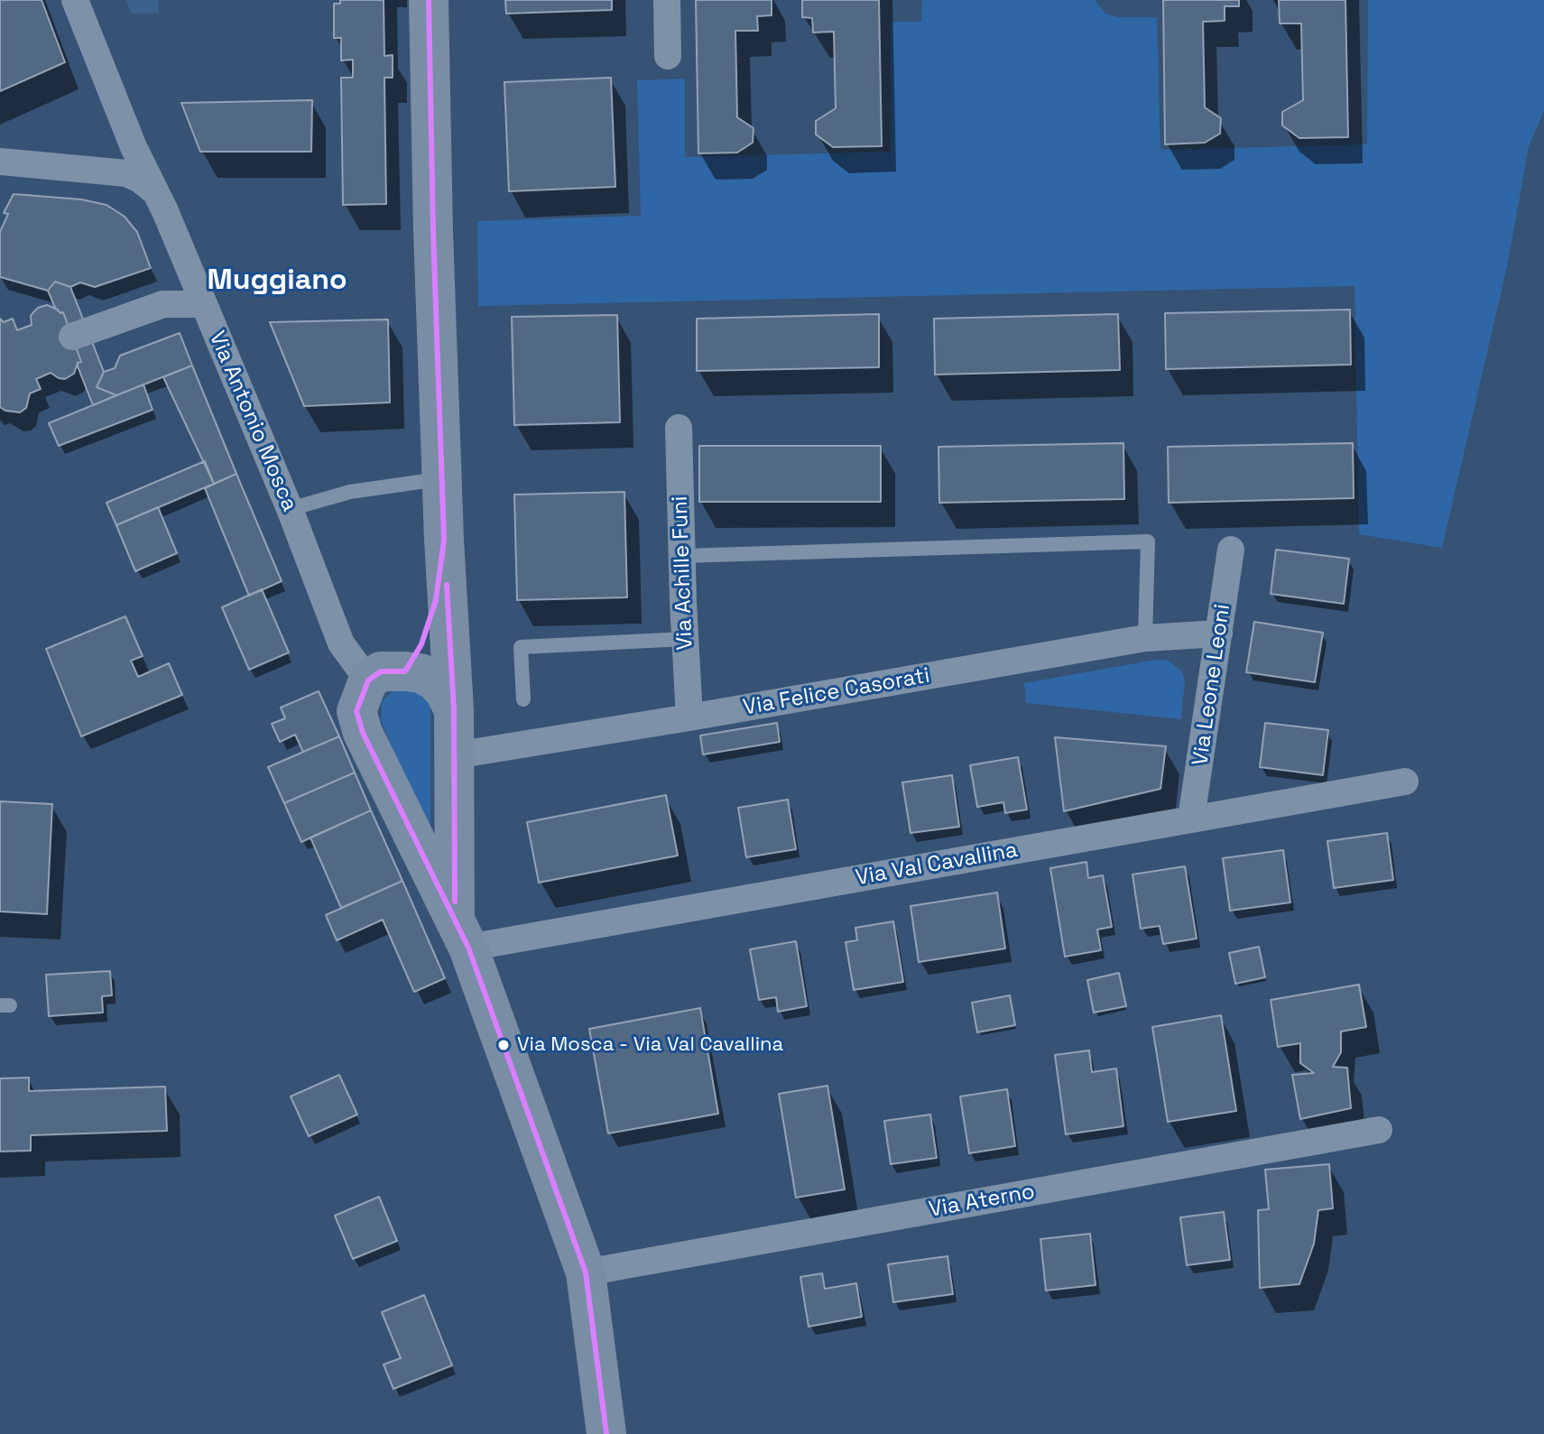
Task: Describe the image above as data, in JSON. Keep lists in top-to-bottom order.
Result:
{
  "streets": {
    "street": [
      "Via Antonio Mosca",
      "Via Achille Funi",
      "Via Leone Leoni",
      "Via Felice Casorati",
      "Via Val Cavallina",
      "Via Aterno"
    ]
  },
  "crossings": [
    ["Via Achille Funi", "Via Felice Casorati"],
    ["Via Leone Leoni", "Via Felice Casorati"],
    ["Via Leone Leoni", "Via Val Cavallina"]
  ],
  "districts": ["Muggiano"],
  "places": ["Via Mosca - Via Val Cavallina"]
}
